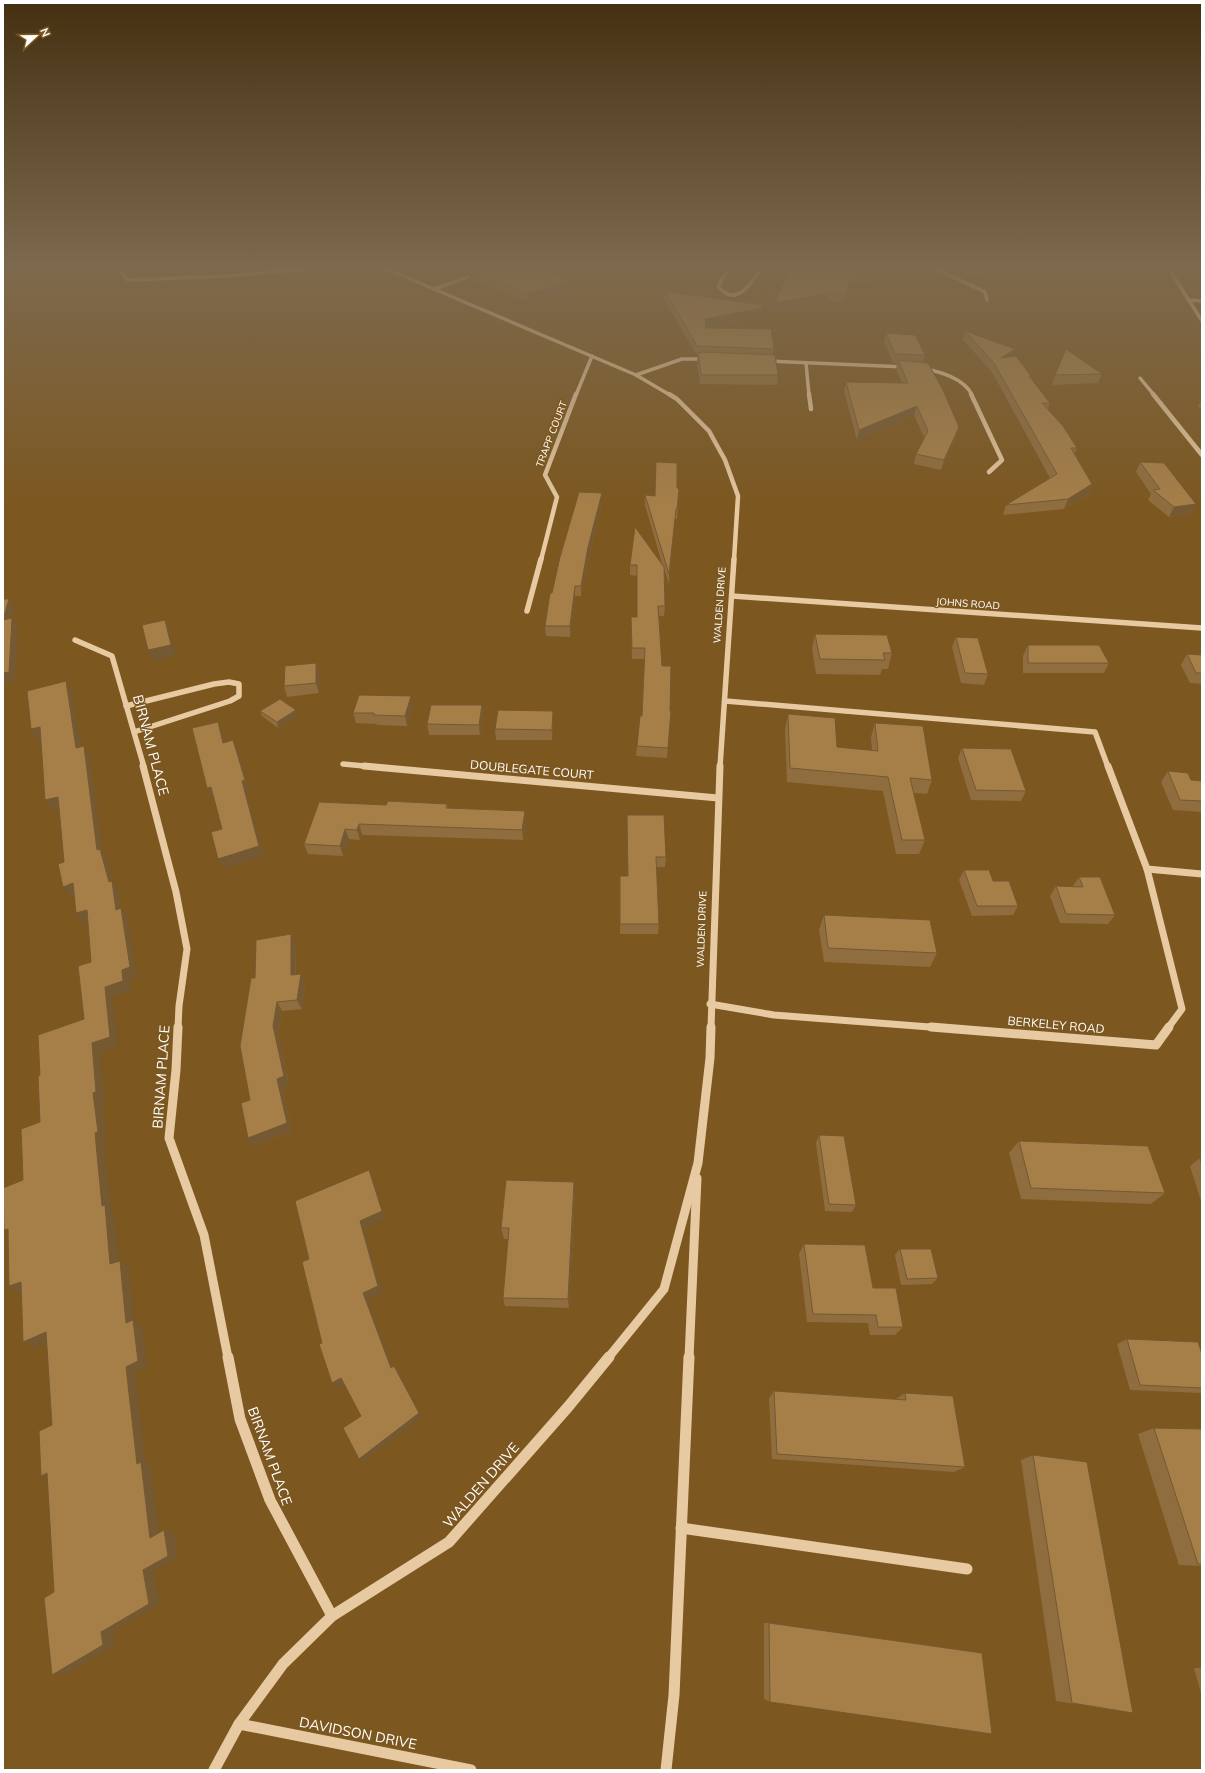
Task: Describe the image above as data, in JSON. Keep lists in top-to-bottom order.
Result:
{
  "streets": {
    "street": [
      "TRAPP COURT",
      "JOHNS ROAD",
      "WALDEN DRIVE",
      "BIRNAM PLACE",
      "DOUBLEGATE COURT",
      "BERKELEY ROAD",
      "DAVIDSON DRIVE"
    ]
  },
  "crossings": [
    ["TRAPP COURT", "WALDEN DRIVE"],
    ["JOHNS ROAD", "WALDEN DRIVE"],
    ["WALDEN DRIVE", "BIRNAM PLACE"],
    ["WALDEN DRIVE", "DOUBLEGATE COURT"],
    ["WALDEN DRIVE", "BERKELEY ROAD"],
    ["WALDEN DRIVE", "DAVIDSON DRIVE"]
  ],
  "north": "right"
}
